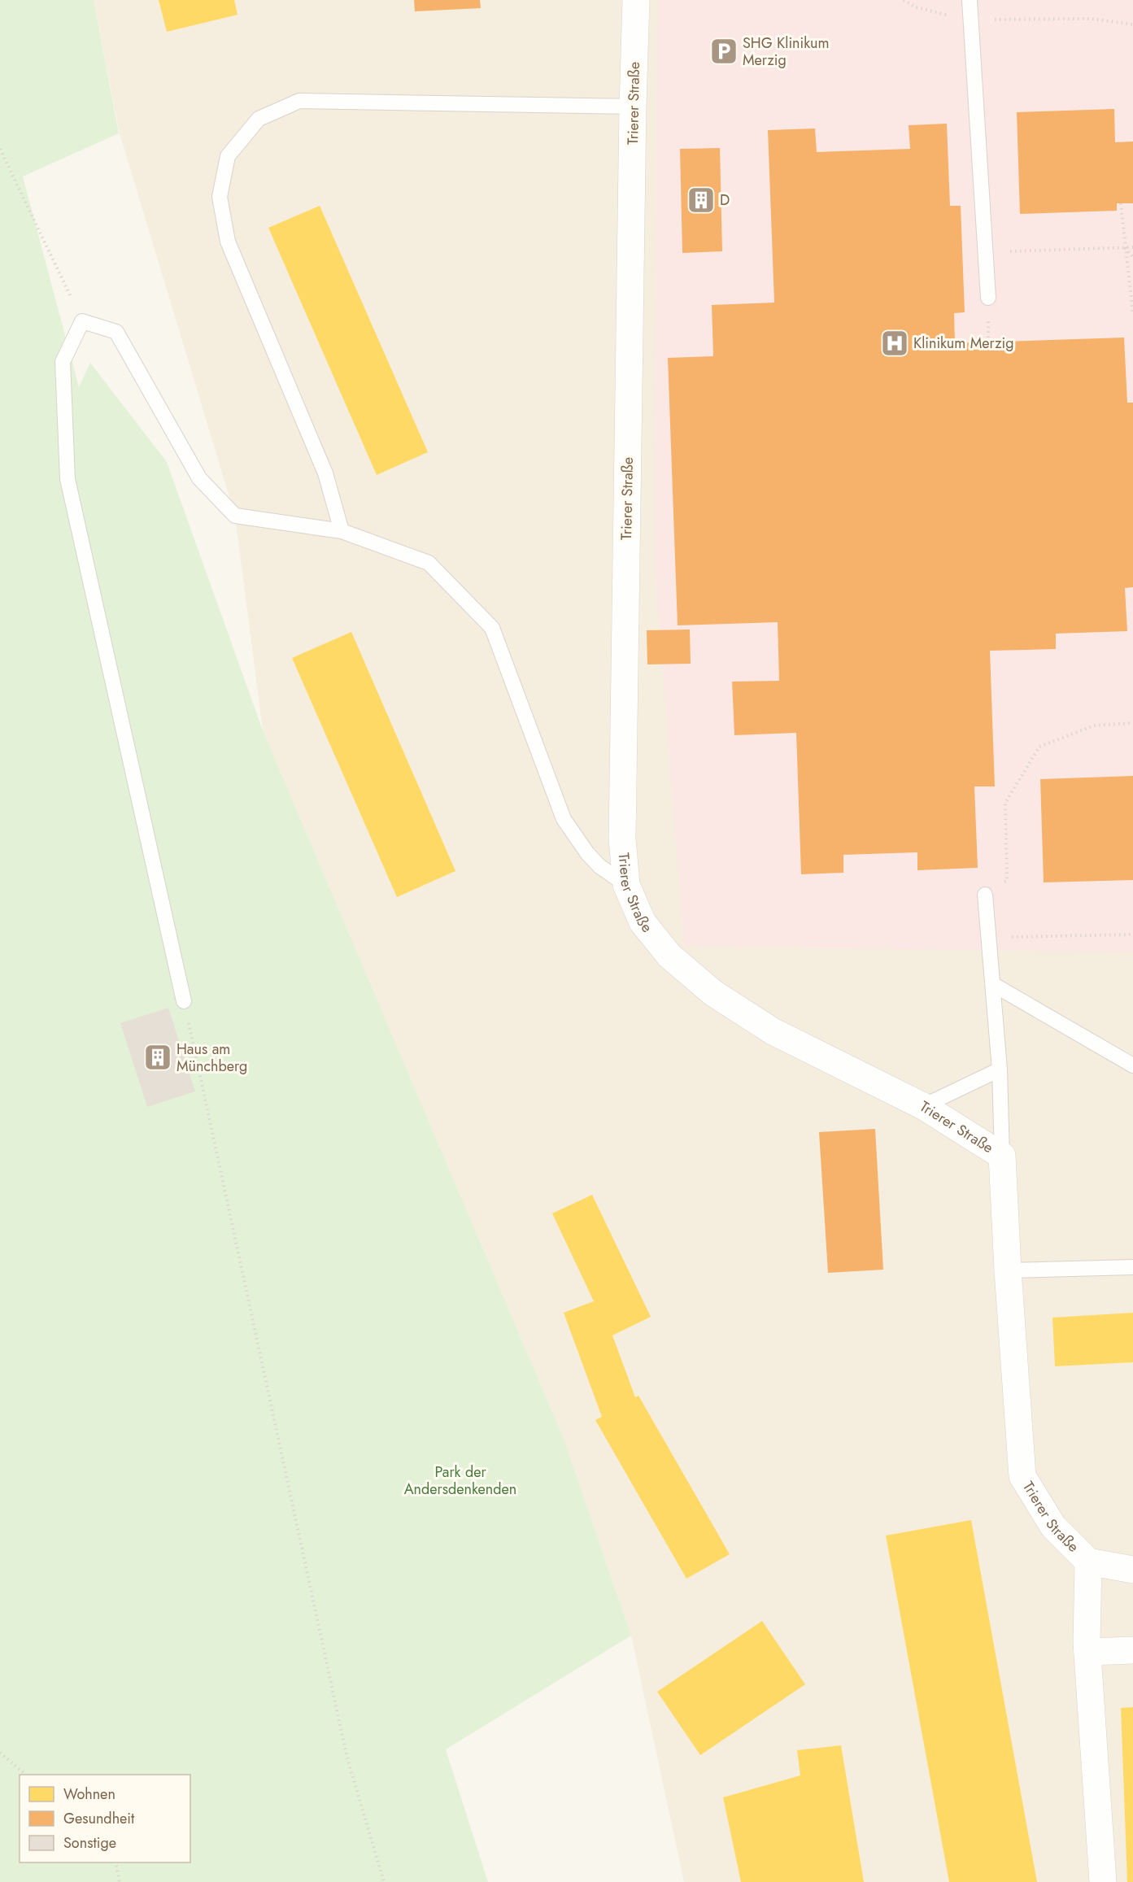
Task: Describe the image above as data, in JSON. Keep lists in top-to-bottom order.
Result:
{
  "streets": {
    "street": ["Trierer Straße"]
  },
  "parks": ["Park der Andersdenkenden"],
  "places": {
    "parking": ["SHG Klinikum Merzig"],
    "building": ["D", "Haus am Münchberg"],
    "hospital": ["Klinikum Merzig"]
  },
  "legend": ["Wohnen", "Gesundheit", "Sonstige"]
}
